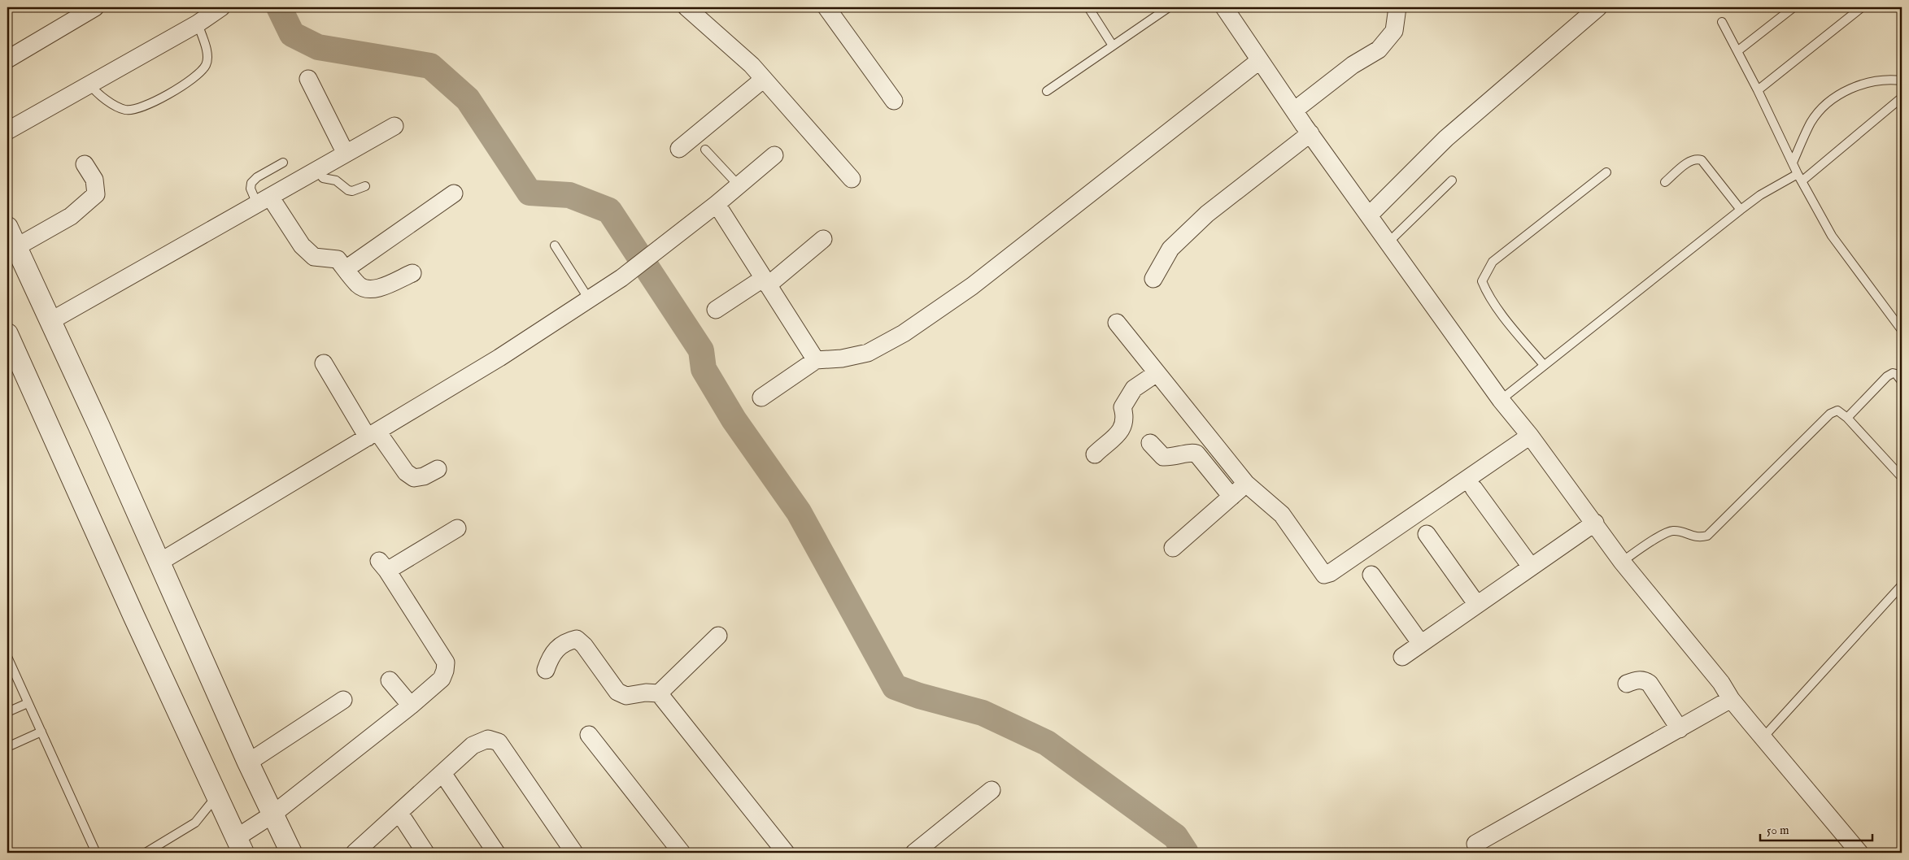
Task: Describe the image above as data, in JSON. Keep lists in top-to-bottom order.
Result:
{
  "scale_bar": "50 m"
}
